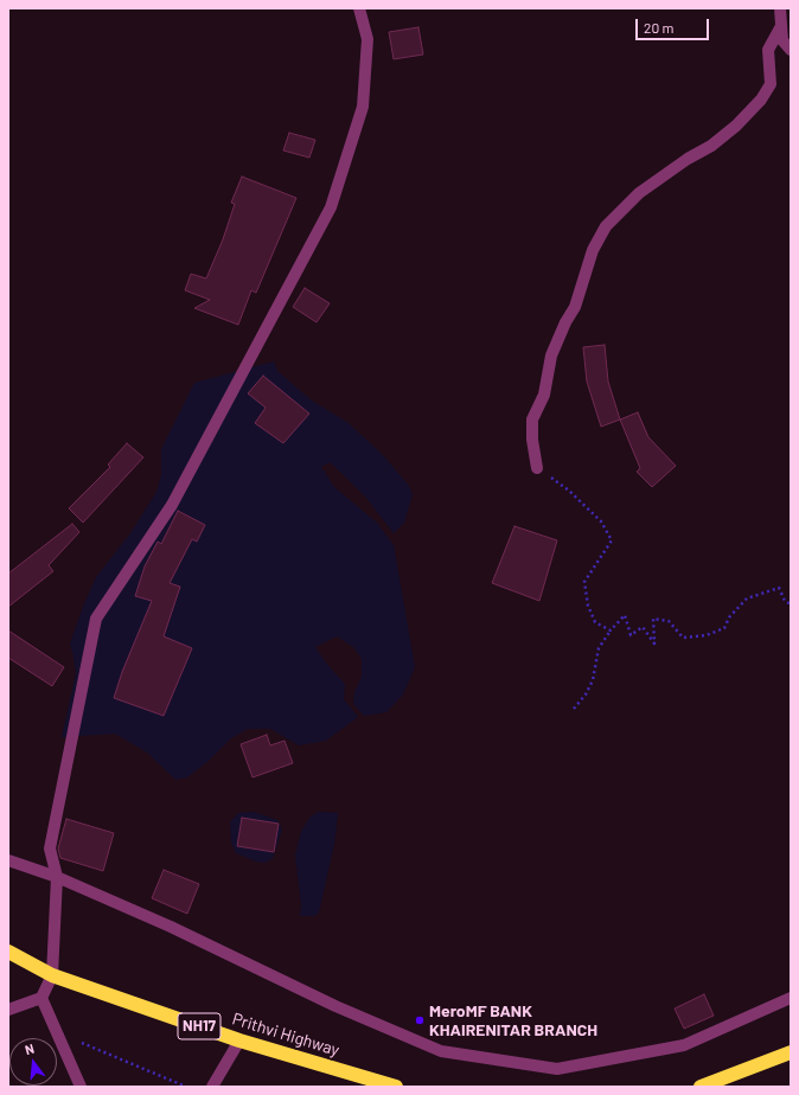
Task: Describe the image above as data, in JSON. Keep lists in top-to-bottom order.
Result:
{
  "streets": {
    "highway": ["NH17", "Prithvi Highway"]
  },
  "places": ["MeroMF BANK KHAIRENITAR BRANCH"],
  "scale_bar": "20 m",
  "north": "top"
}
